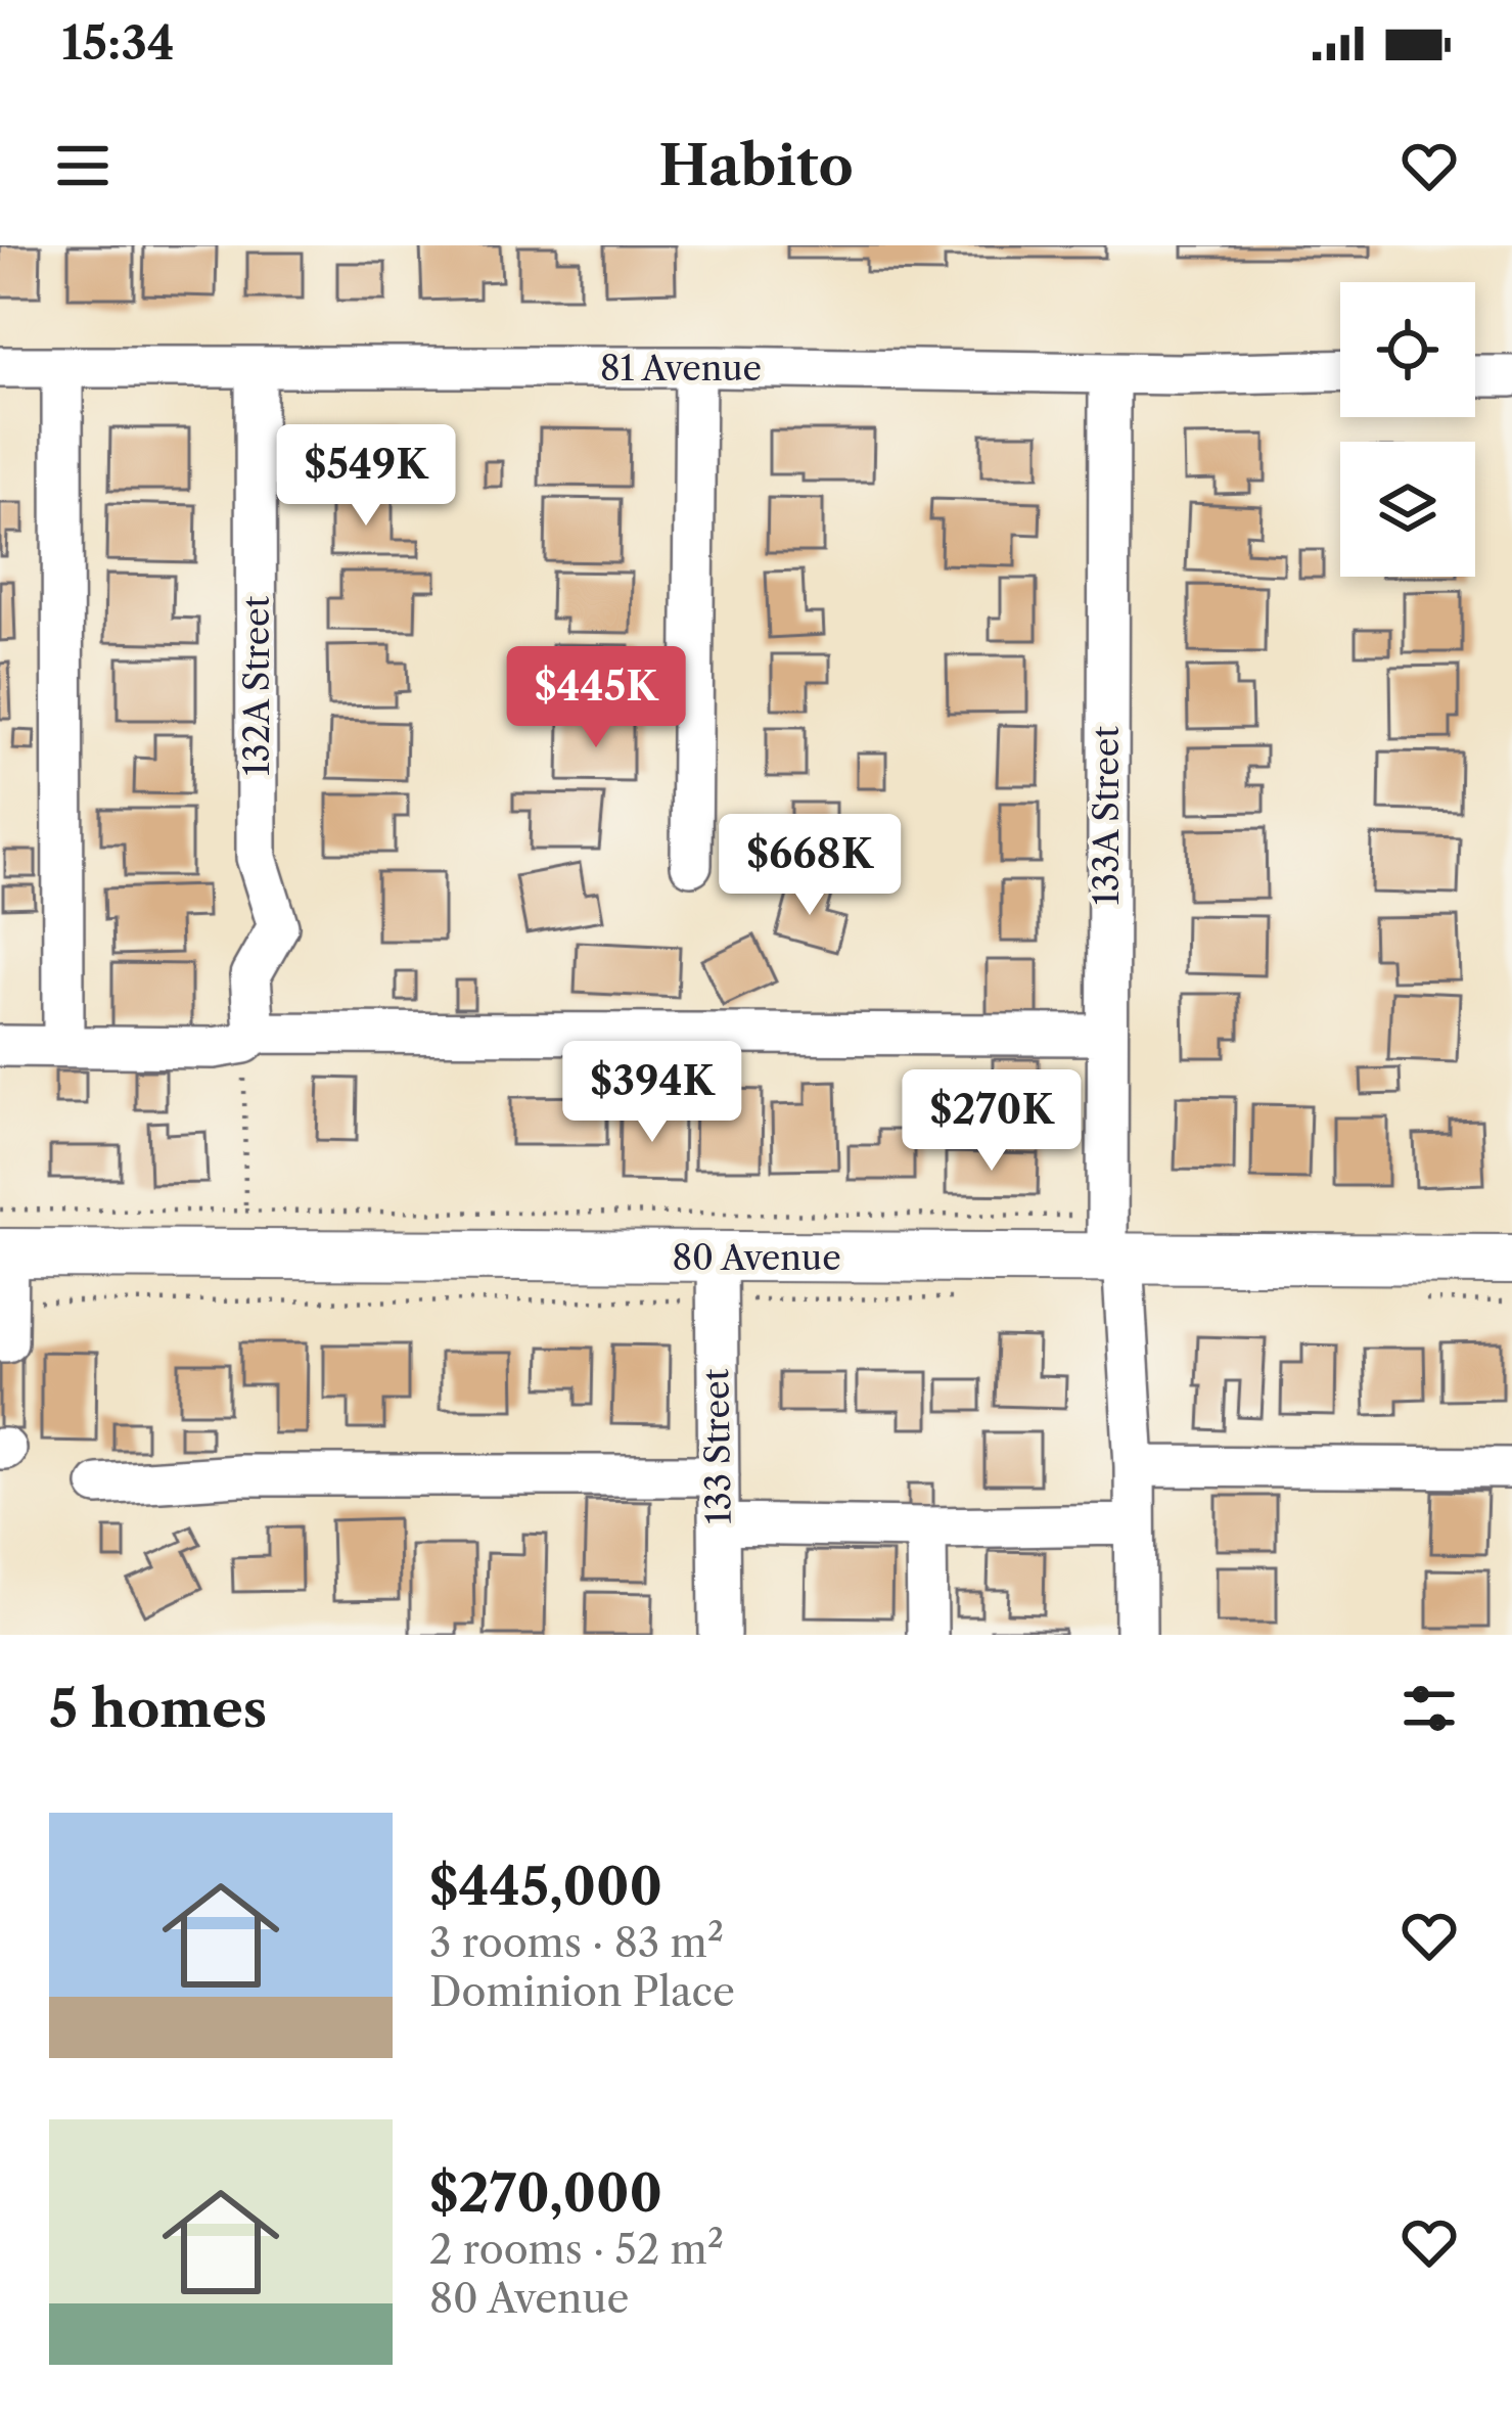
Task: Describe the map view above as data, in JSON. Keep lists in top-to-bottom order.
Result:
{
  "streets": {
    "main road": ["80 Avenue"],
    "street": [
      "81 Avenue",
      "132A Street",
      "133A Street",
      "133 Street"
    ]
  },
  "crossings": [
    ["81 Avenue", "132A Street"],
    ["81 Avenue", "133A Street"],
    ["133A Street", "80 Avenue"],
    ["80 Avenue", "133 Street"]
  ],
  "page": {
    "status": "15:34",
    "header": "Habito",
    "price": [
      "$549K",
      "$445K",
      "$668K",
      "$394K",
      "$270K"
    ],
    "heading": "5 homes",
    "list": [
      {
        "name": "$445,000",
        "note": "3 rooms · 83 m² · Dominion Place"
      },
      {
        "name": "$270,000",
        "note": "2 rooms · 52 m² · 80 Avenue"
      }
    ]
  }
}
